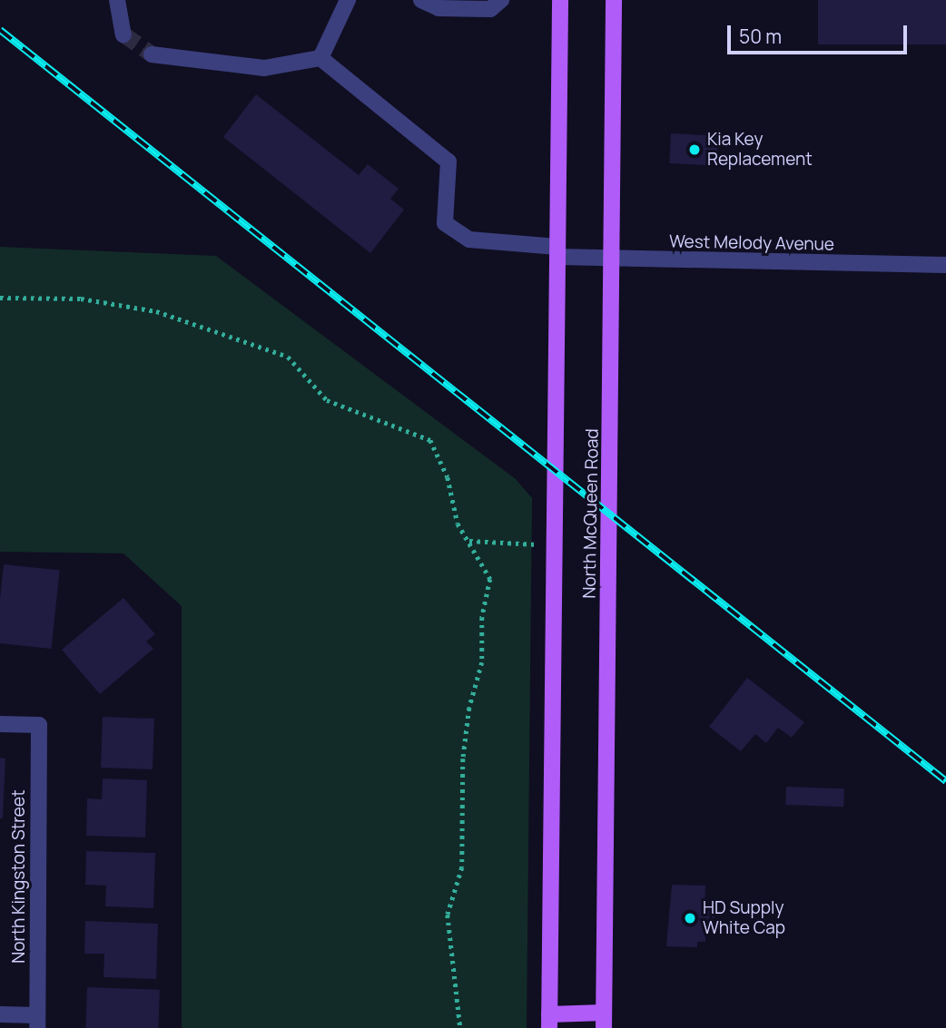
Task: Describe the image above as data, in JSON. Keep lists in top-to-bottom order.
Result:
{
  "streets": {
    "main road": ["North McQueen Road"],
    "street": ["West Melody Avenue", "North Kingston Street"]
  },
  "crossings": [
    ["West Melody Avenue", "North McQueen Road"]
  ],
  "places": ["Kia Key Replacement", "HD Supply White Cap"],
  "scale_bar": "50 m"
}
